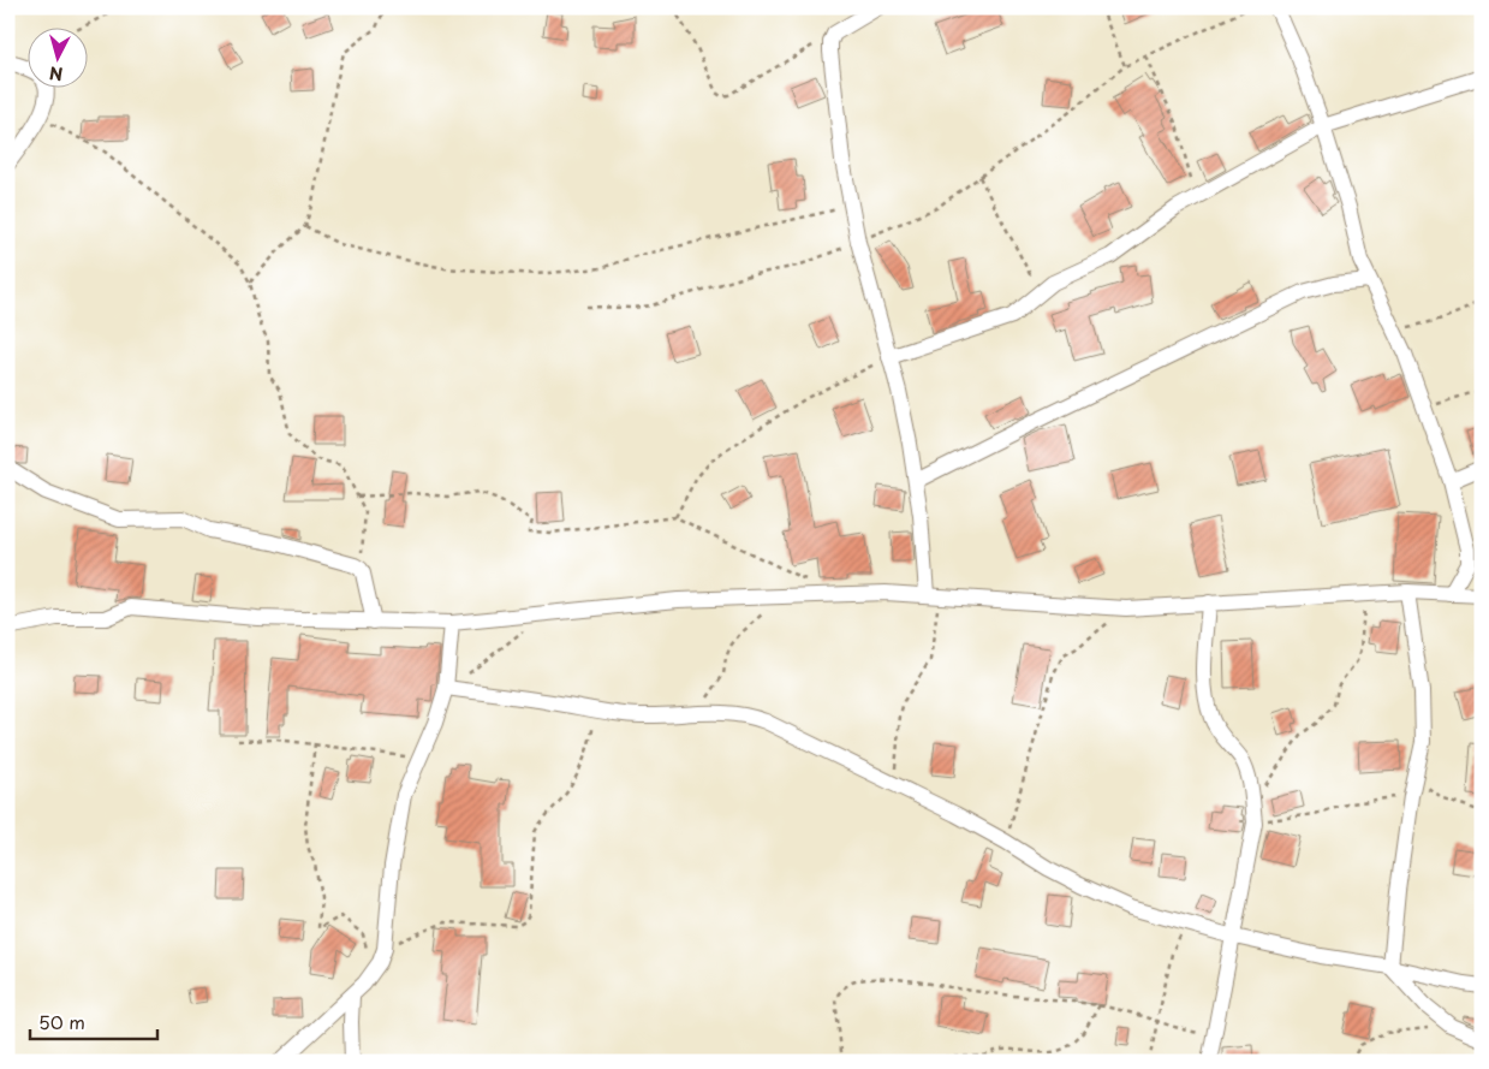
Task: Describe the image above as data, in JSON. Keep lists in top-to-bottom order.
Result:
{
  "scale_bar": "50 m",
  "north": "bottom"
}
